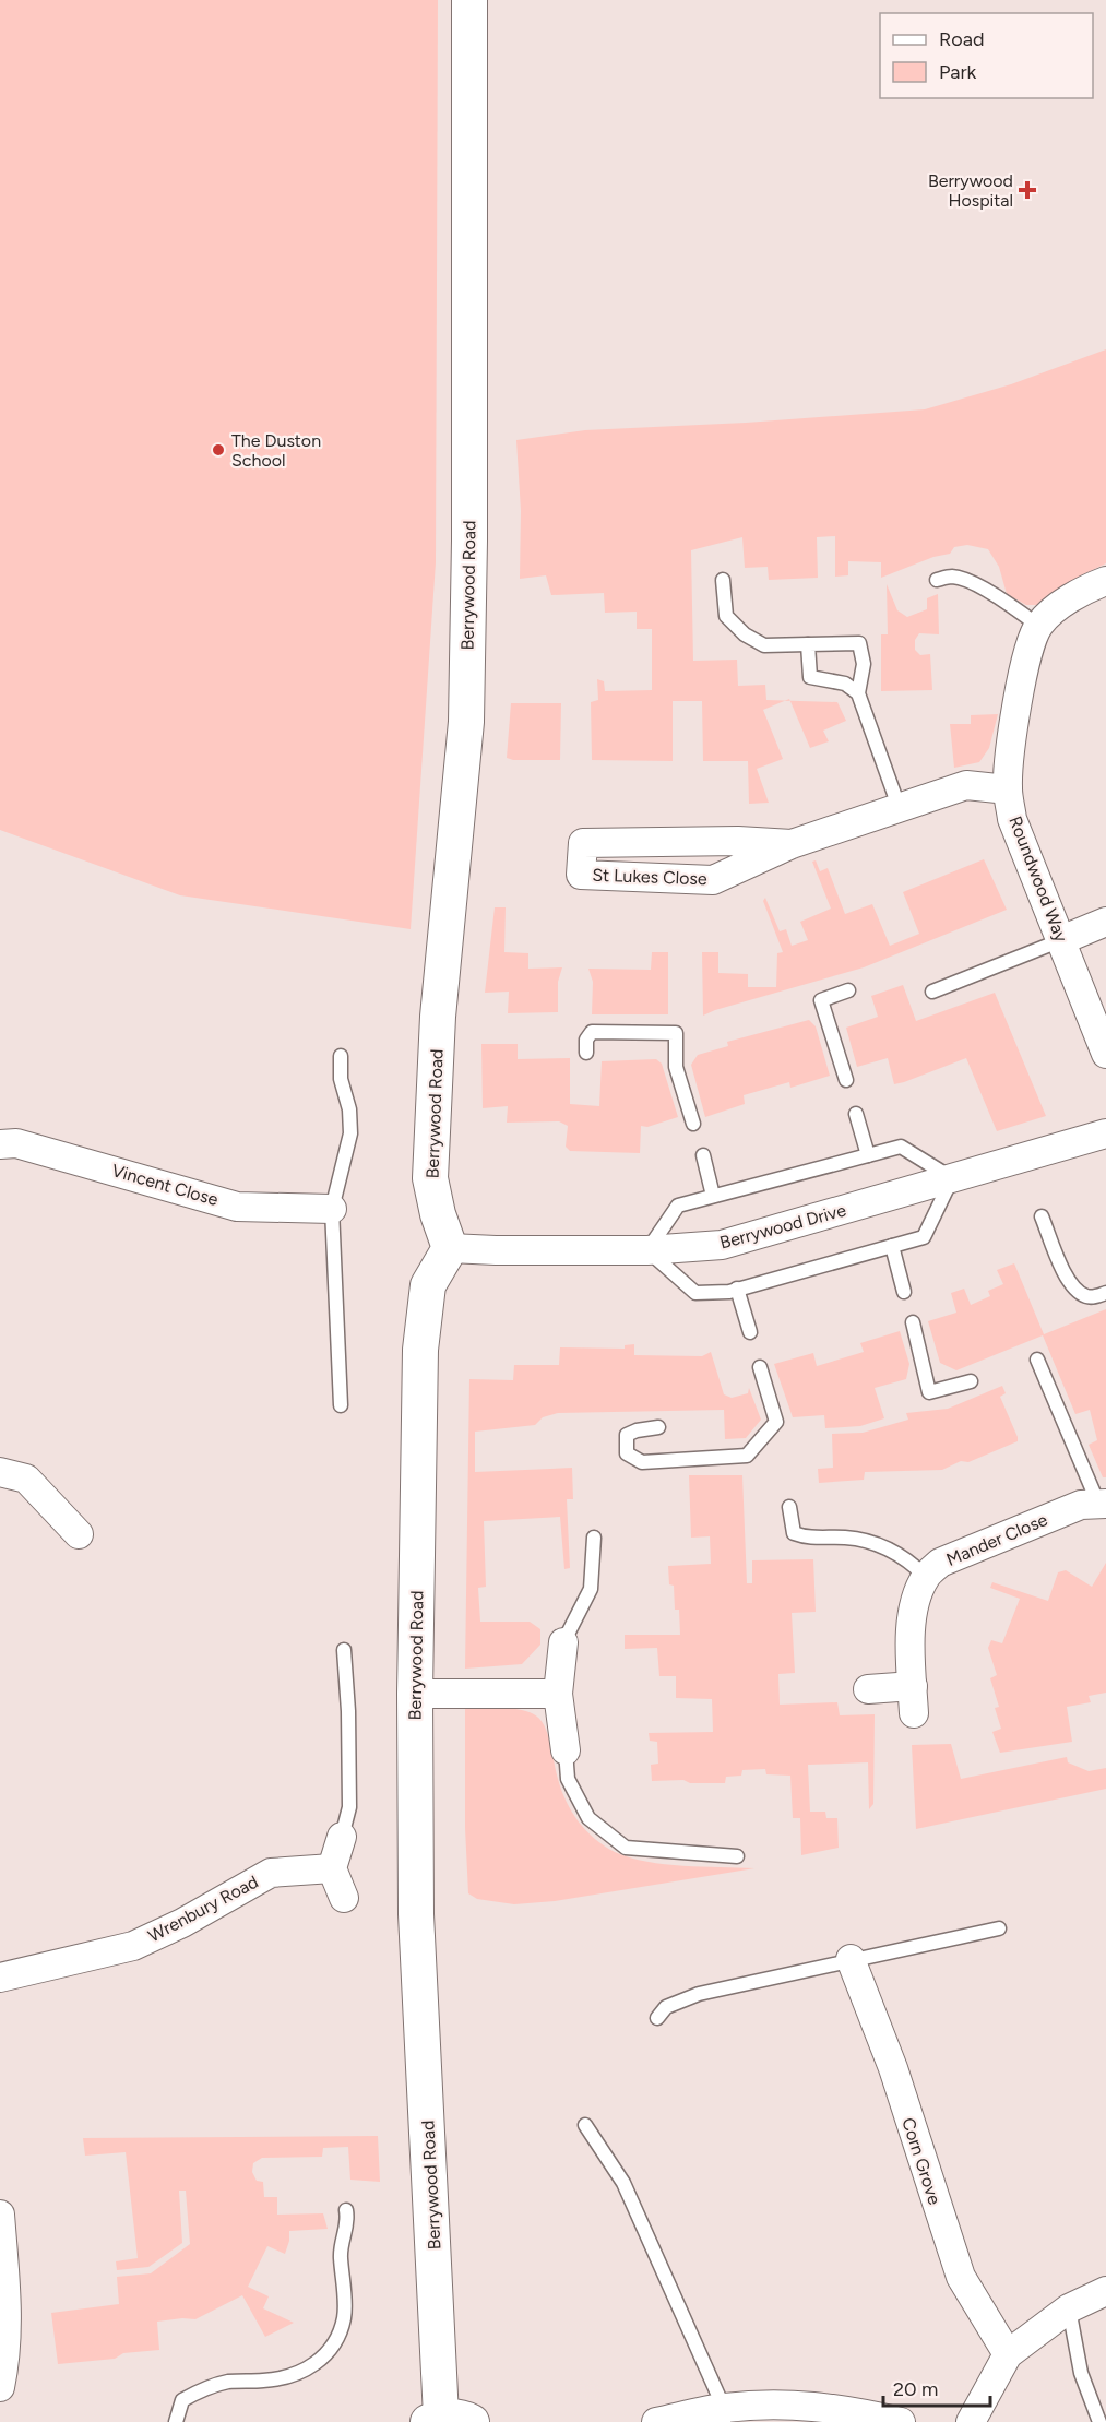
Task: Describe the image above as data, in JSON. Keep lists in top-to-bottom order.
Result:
{
  "streets": {
    "street": [
      "Berrywood Road",
      "St Lukes Close",
      "Roundwood Way",
      "Vincent Close",
      "Berrywood Drive",
      "Mander Close",
      "Wrenbury Road",
      "Corn Grove"
    ]
  },
  "crossings": [
    ["Berrywood Road", "Berrywood Drive"],
    ["St Lukes Close", "Roundwood Way"]
  ],
  "places": {
    "health": ["Berrywood Hospital"],
    "other": ["The Duston School"]
  },
  "legend": ["Road", "Park"],
  "scale_bar": "20 m"
}
